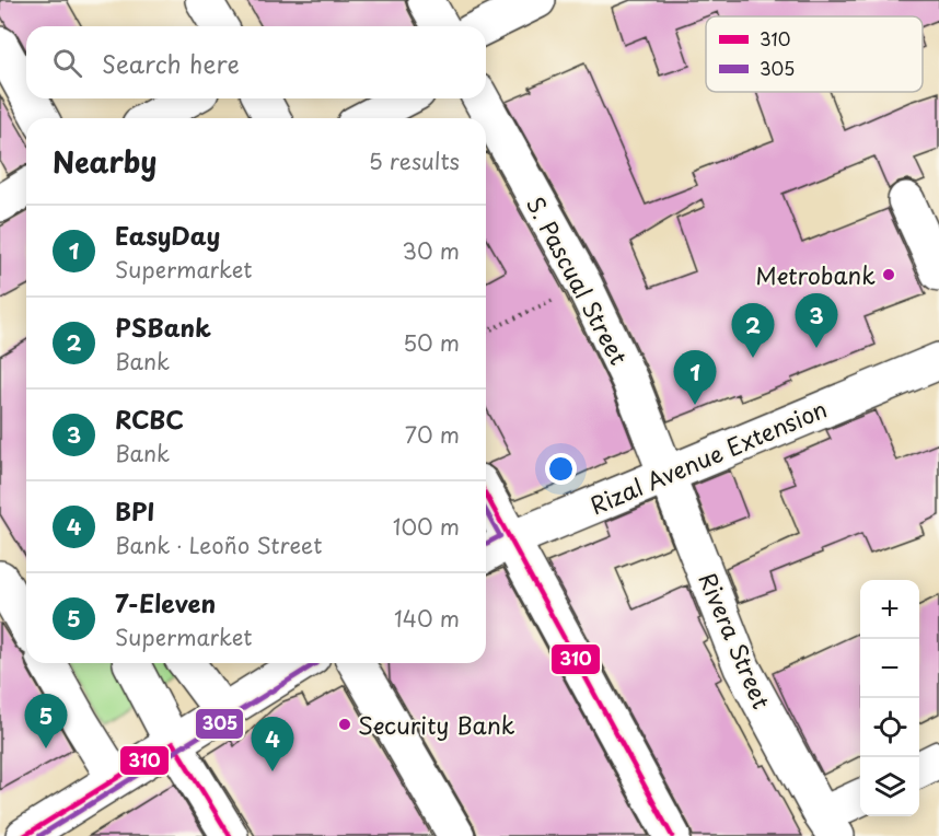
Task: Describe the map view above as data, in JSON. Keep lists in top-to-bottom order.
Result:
{
  "streets": {
    "street": ["S. Pascual Street", "Rizal Avenue Extension", "Rivera Street"]
  },
  "crossings": [
    ["S. Pascual Street", "Rizal Avenue Extension"],
    ["S. Pascual Street", "Rivera Street"],
    ["Rizal Avenue Extension", "Rivera Street"]
  ],
  "places": ["Metrobank", "Security Bank"],
  "lines": ["transit line 310", "transit line 305"],
  "legend": ["310", "305"],
  "page": {
    "search": "Search here",
    "heading": ["Nearby", "5 results"],
    "list": [
      {
        "mark": "1",
        "name": "EasyDay",
        "note": "Supermarket",
        "value": "30 m"
      },
      {
        "mark": "2",
        "name": "PSBank",
        "note": "Bank",
        "value": "50 m"
      },
      {
        "mark": "3",
        "name": "RCBC",
        "note": "Bank",
        "value": "70 m"
      },
      {
        "mark": "4",
        "name": "BPI",
        "note": "Bank · Leoño Street",
        "value": "100 m"
      },
      {
        "mark": "5",
        "name": "7-Eleven",
        "note": "Supermarket",
        "value": "140 m"
      }
    ],
    "pins": [
      "3",
      "2",
      "1",
      "5",
      "4"
    ],
    "map_buttons": ["+", "−"]
  }
}
